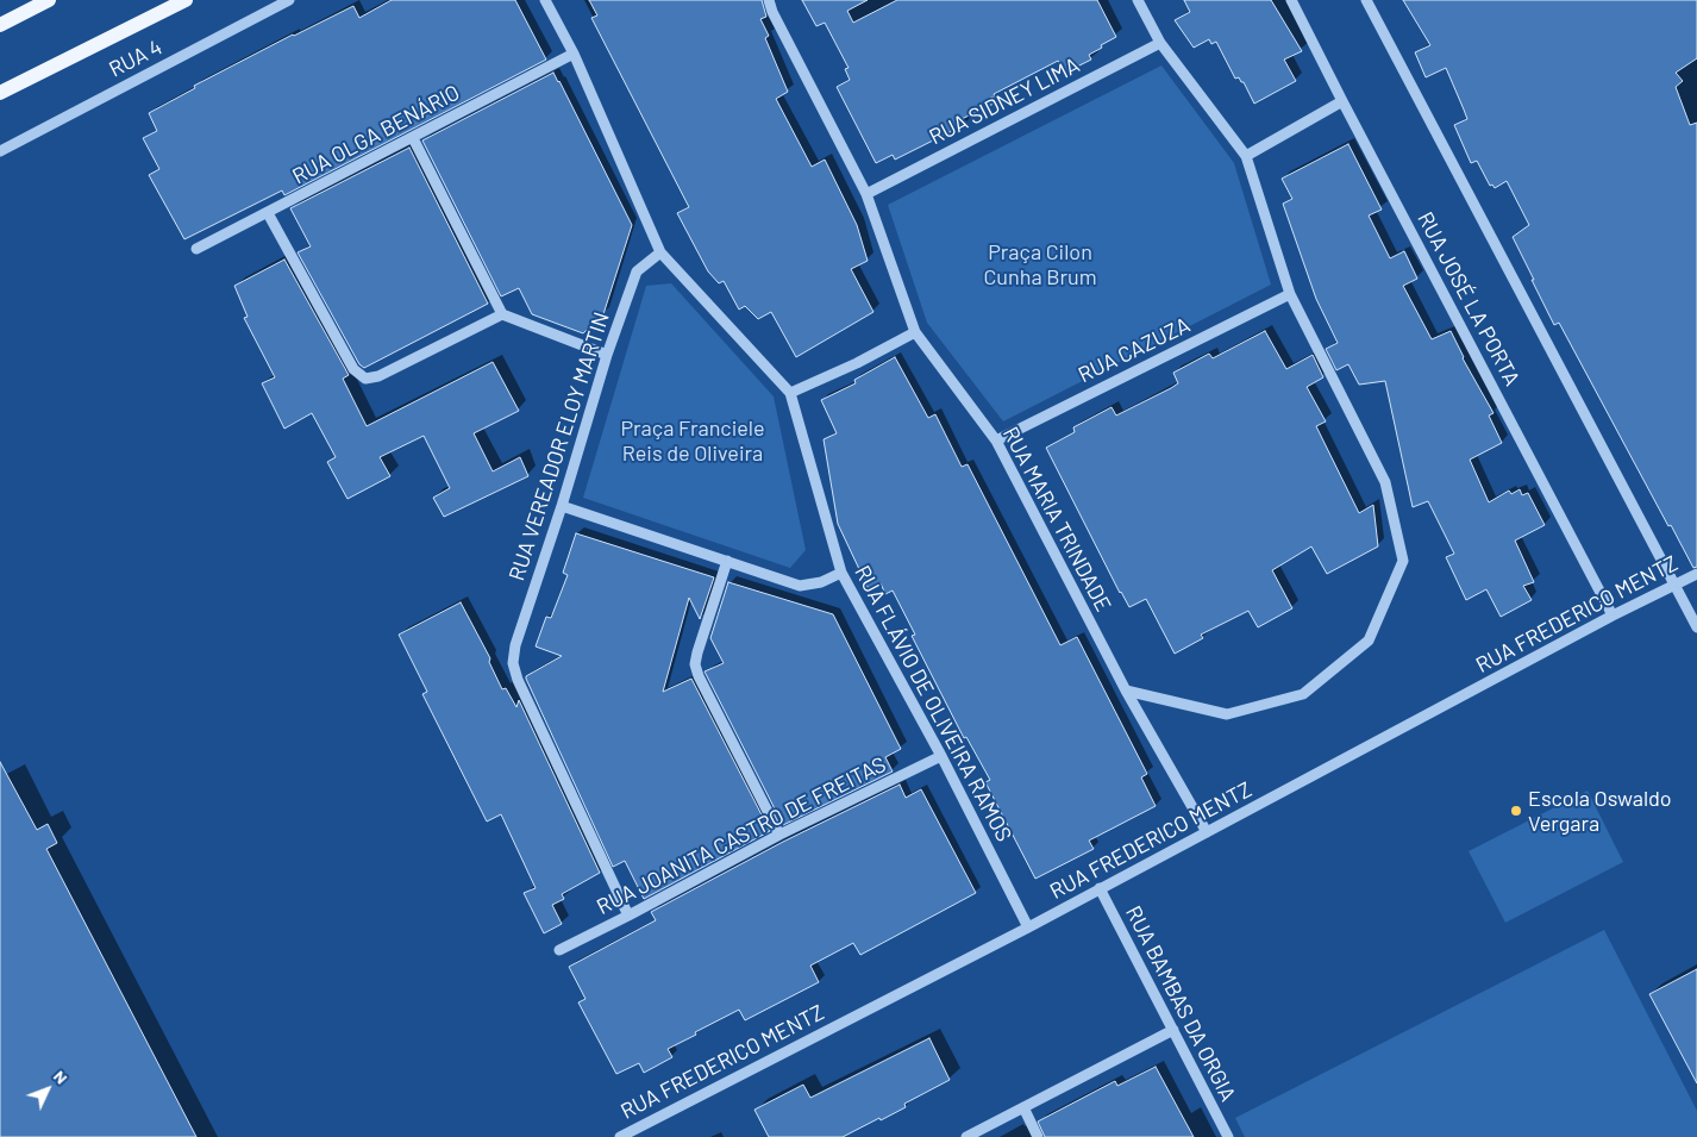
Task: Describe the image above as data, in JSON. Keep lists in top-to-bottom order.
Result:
{
  "streets": {
    "street": [
      "RUA 4",
      "RUA SIDNEY LIMA",
      "RUA OLGA BENÁRIO",
      "RUA JOSÉ LA PORTA",
      "RUA CAZUZA",
      "RUA VEREADOR ELOY MARTIN",
      "RUA MARIA TRINDADE",
      "RUA FREDERICO MENTZ",
      "RUA FLÁVIO DE OLIVEIRA RAMOS",
      "RUA JOANITA CASTRO DE FREITAS",
      "RUA BAMBAS DA ORGIA"
    ]
  },
  "crossings": [
    ["RUA SIDNEY LIMA", "RUA MARIA TRINDADE"],
    ["RUA OLGA BENÁRIO", "RUA FLÁVIO DE OLIVEIRA RAMOS"],
    ["RUA JOSÉ LA PORTA", "RUA FREDERICO MENTZ"],
    ["RUA CAZUZA", "RUA MARIA TRINDADE"],
    ["RUA VEREADOR ELOY MARTIN", "RUA FLÁVIO DE OLIVEIRA RAMOS"],
    ["RUA VEREADOR ELOY MARTIN", "RUA JOANITA CASTRO DE FREITAS"],
    ["RUA MARIA TRINDADE", "RUA FREDERICO MENTZ"],
    ["RUA FREDERICO MENTZ", "RUA FLÁVIO DE OLIVEIRA RAMOS"],
    ["RUA FREDERICO MENTZ", "RUA BAMBAS DA ORGIA"],
    ["RUA FLÁVIO DE OLIVEIRA RAMOS", "RUA JOANITA CASTRO DE FREITAS"]
  ],
  "parks": ["Praça Cilon Cunha Brum", "Praça Franciele Reis de Oliveira"],
  "places": ["Escola Oswaldo Vergara"],
  "north": "top right"
}
